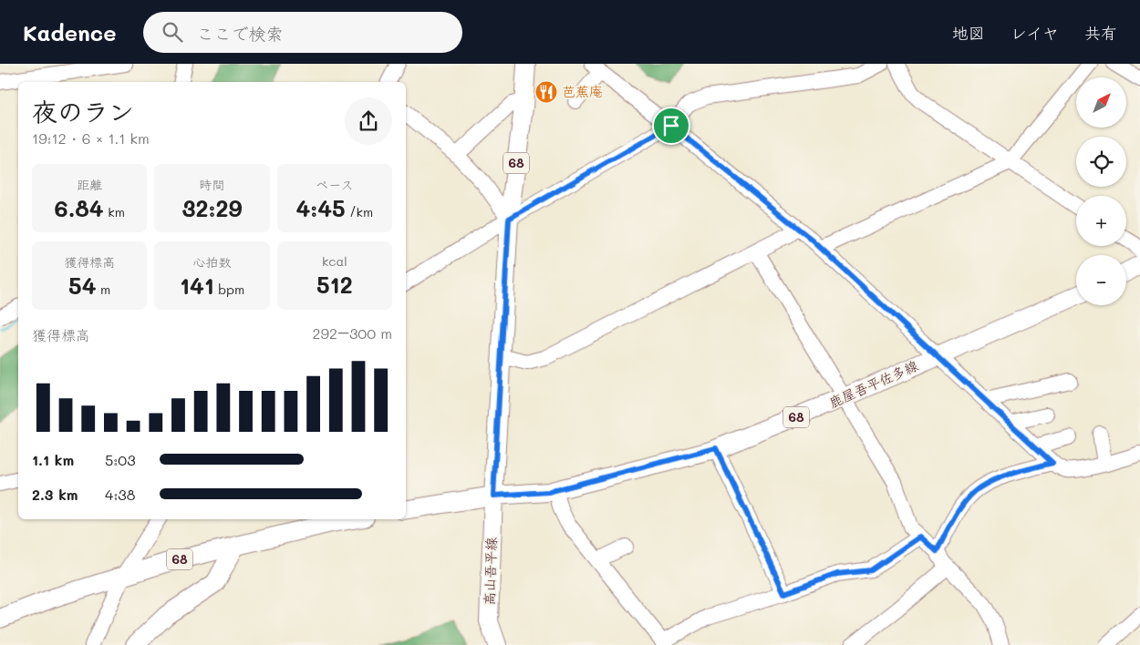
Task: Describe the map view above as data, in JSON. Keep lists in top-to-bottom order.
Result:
{
  "streets": {
    "main road": ["68", "鹿屋吾平佐多線", "高山吾平線"]
  },
  "crossings": [
    ["68", "鹿屋吾平佐多線"],
    ["68", "高山吾平線"],
    ["鹿屋吾平佐多線", "高山吾平線"]
  ],
  "places": {
    "restaurant": ["芭蕉庵"]
  },
  "north": "top right",
  "page": {
    "header": "Kadence",
    "search": "ここで検索",
    "nav": ["地図", "レイヤ", "共有"],
    "map_buttons": ["+", "−"],
    "heading": ["夜のラン", "19:12 · 6 × 1.1 km"],
    "stats": [
      ["距離", "6.84 km"],
      ["時間", "32:29"],
      ["ペース", "4:45 /km"],
      ["獲得標高", "54 m"],
      ["心拍数", "141 bpm"],
      ["kcal", "512"]
    ],
    "chart": ["獲得標高", "292–300 m"],
    "list": [
      {
        "name": "1.1 km",
        "note": "5:03"
      },
      {
        "name": "2.3 km",
        "note": "4:38"
      }
    ]
  }
}
